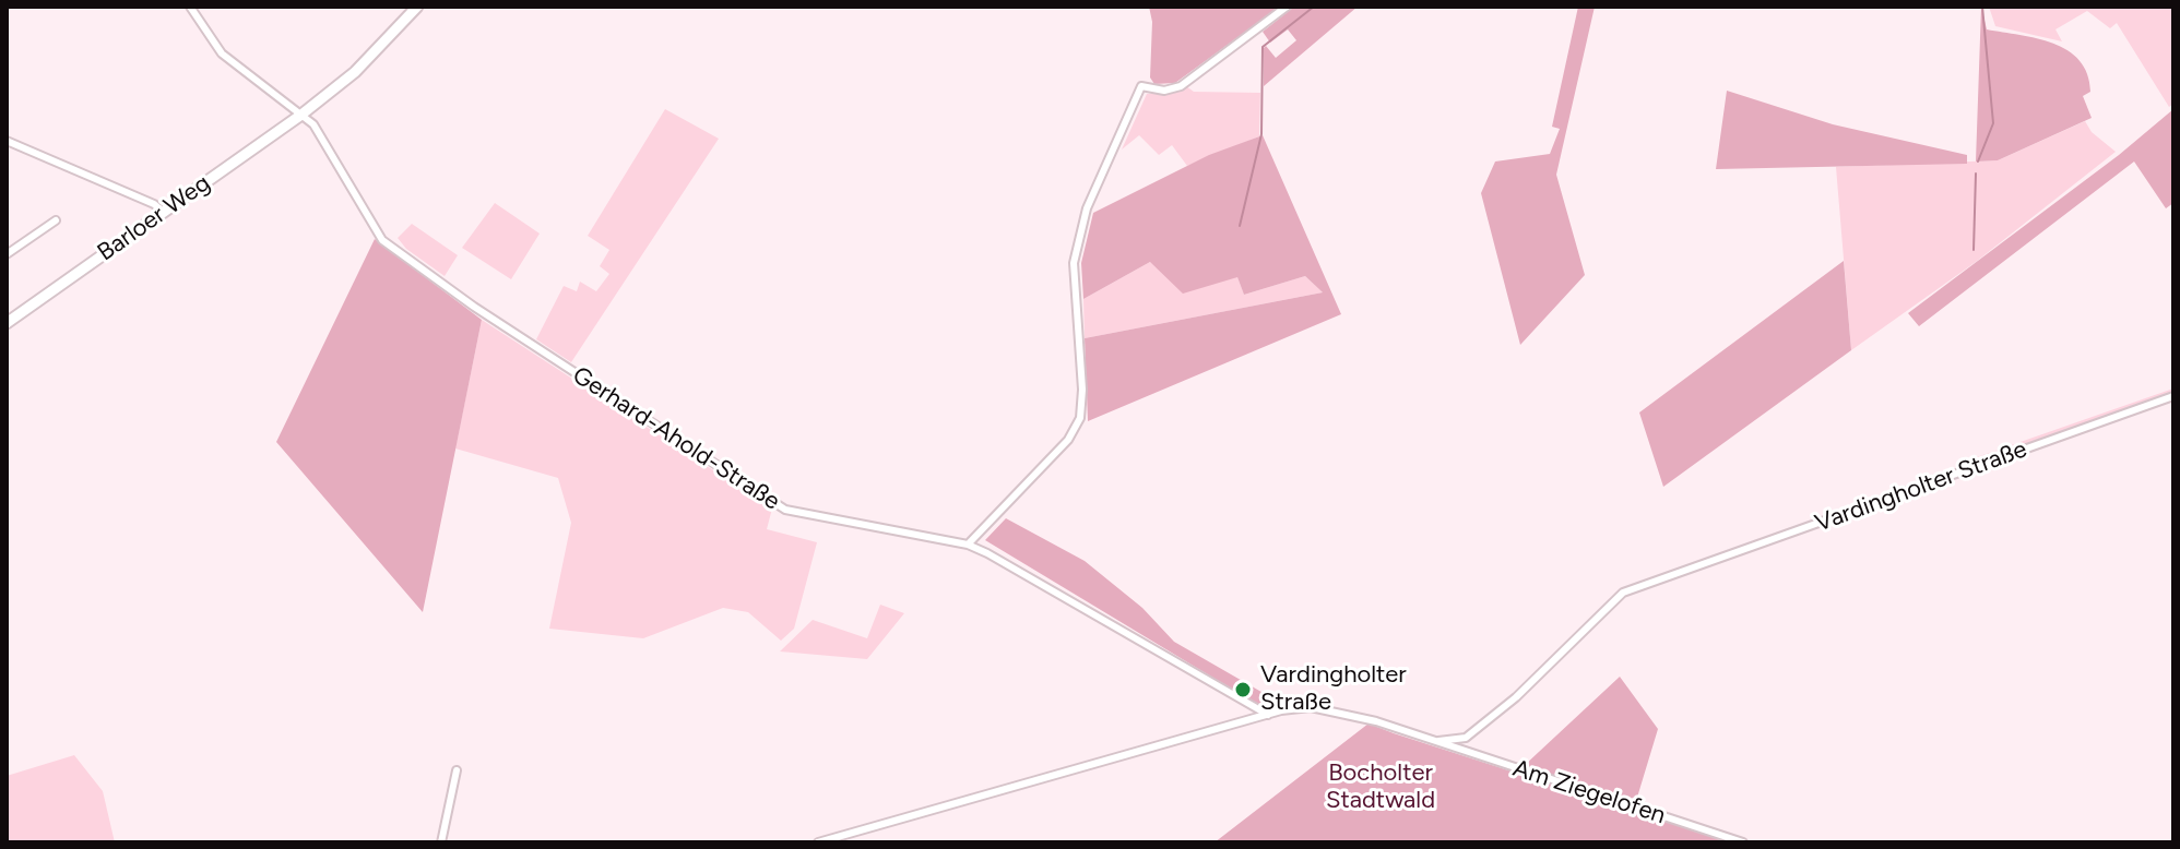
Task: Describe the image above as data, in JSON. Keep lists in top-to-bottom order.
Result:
{
  "streets": {
    "street": [
      "Barloer Weg",
      "Gerhard-Ahold-Straße",
      "Vardingholter Straße",
      "Am Ziegelofen"
    ]
  },
  "crossings": [
    ["Barloer Weg", "Gerhard-Ahold-Straße"]
  ],
  "parks": ["Bocholter Stadtwald"],
  "places": ["Vardingholter Straße"]
}
